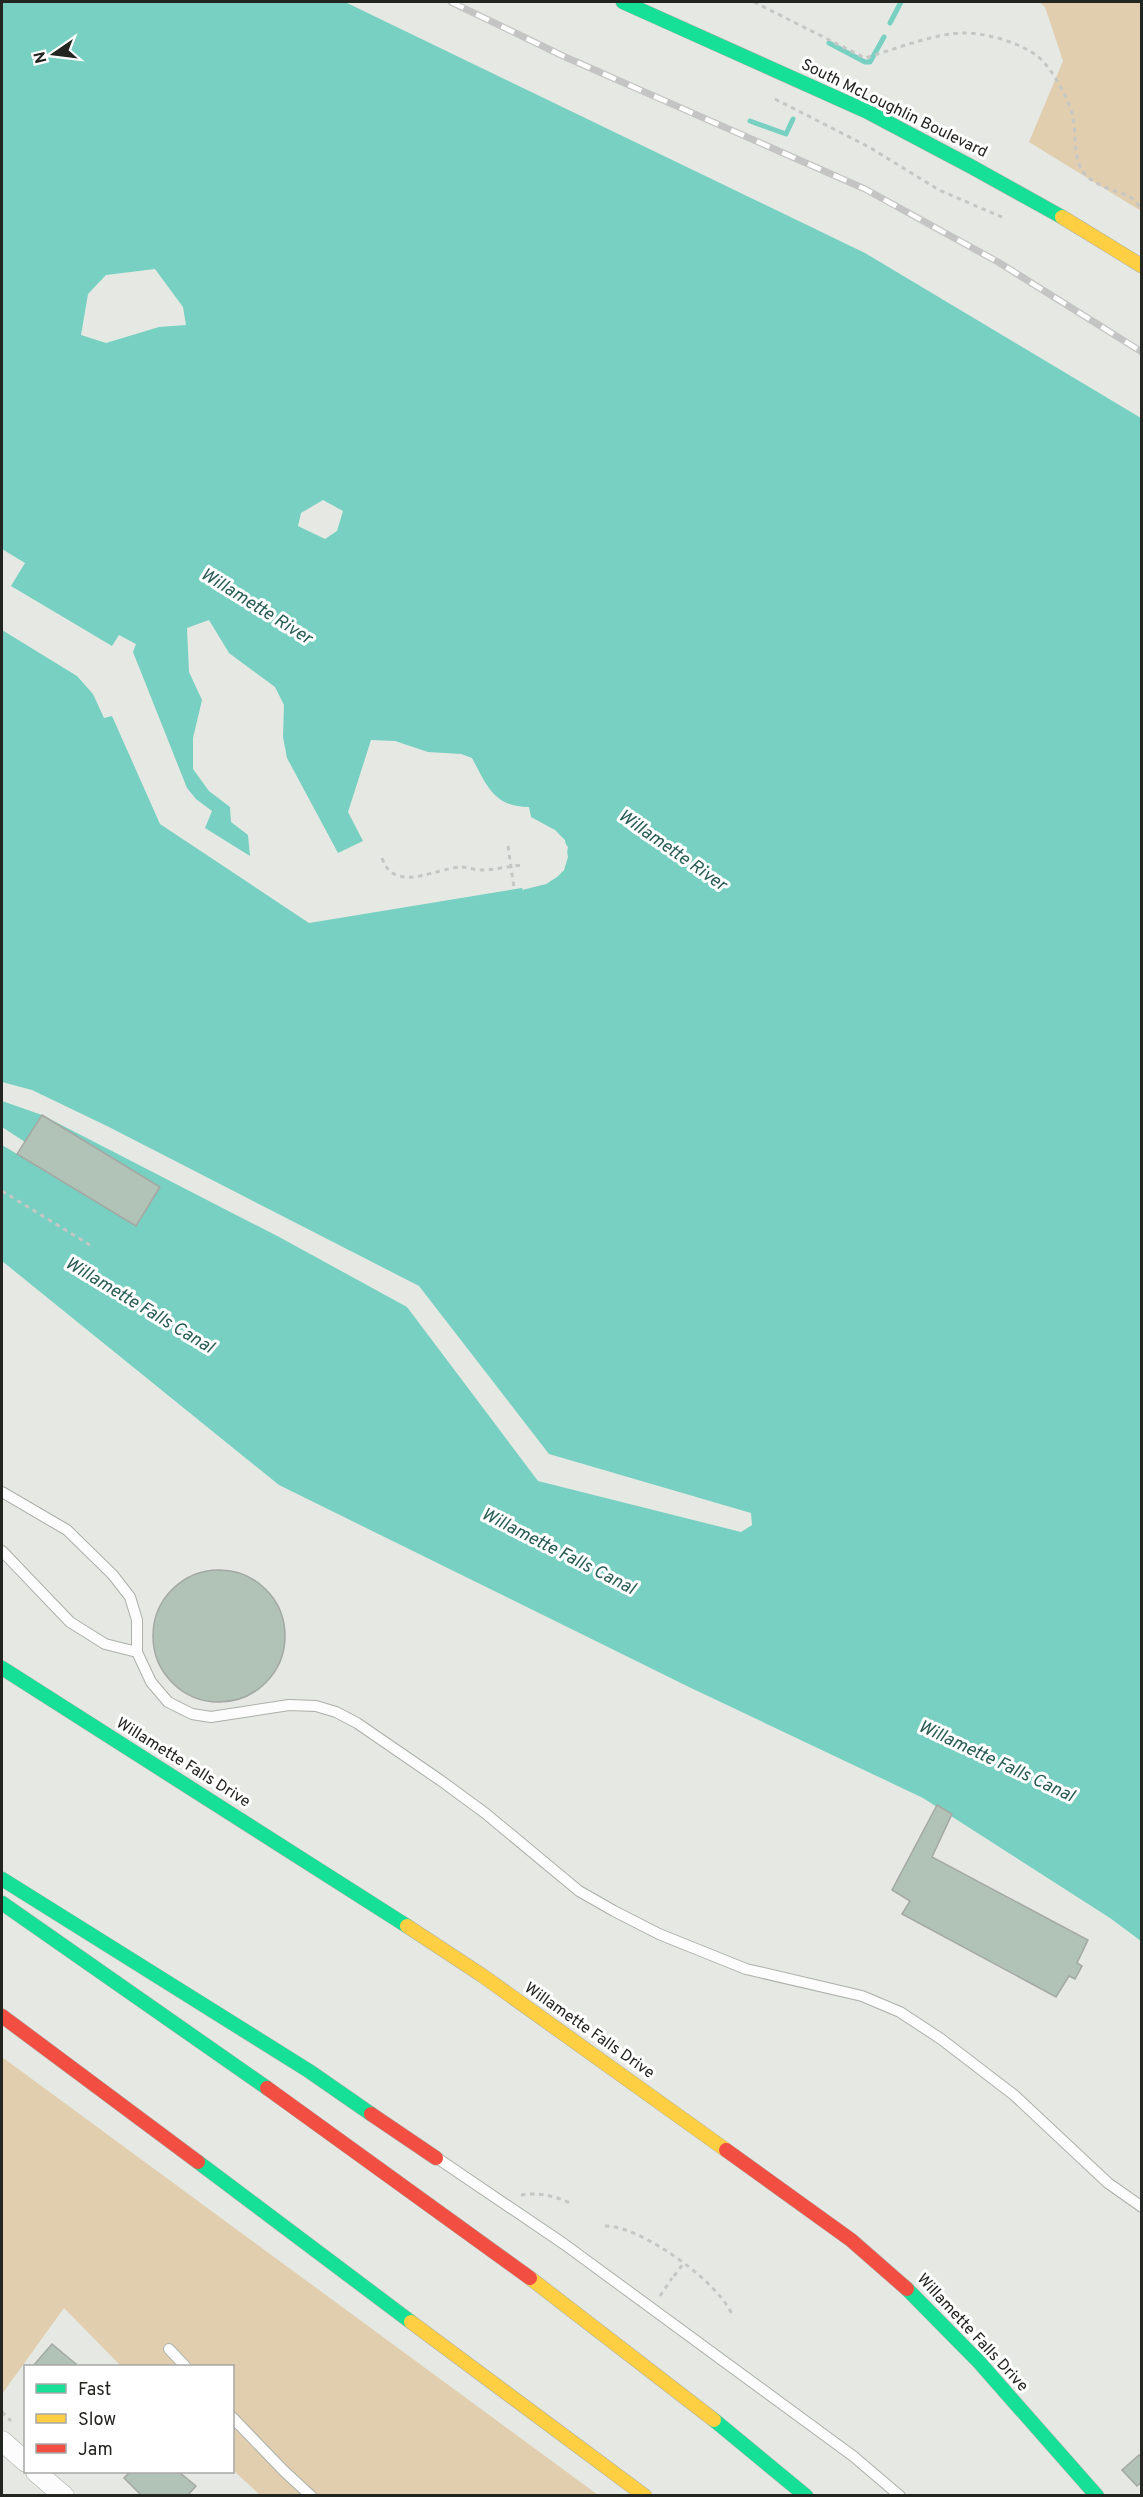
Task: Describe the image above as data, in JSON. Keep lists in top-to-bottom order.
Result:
{
  "streets": {
    "main road": ["South McLoughlin Boulevard", "Willamette Falls Drive"]
  },
  "water": ["Willamette River", "Willamette Falls Canal"],
  "legend": ["Fast", "Slow", "Jam"],
  "north": "left"
}
